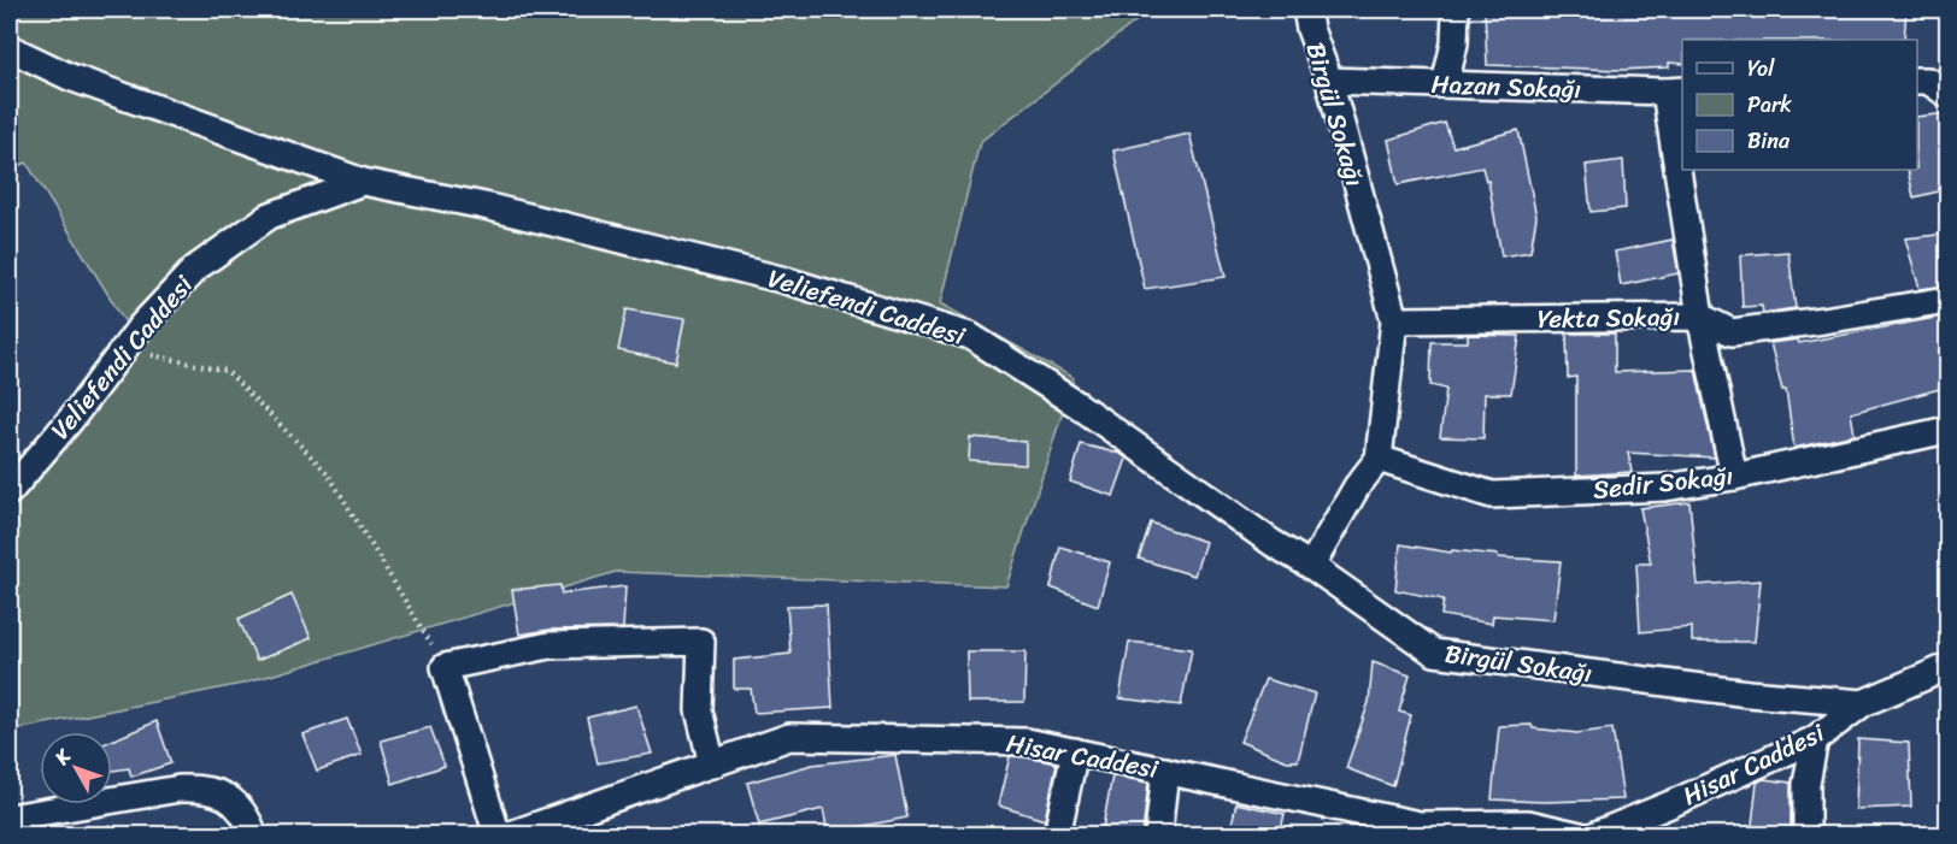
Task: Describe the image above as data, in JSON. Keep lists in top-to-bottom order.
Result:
{
  "streets": {
    "street": [
      "Hazan Sokağı",
      "Birgül Sokağı",
      "Veliefendi Caddesi",
      "Yekta Sokağı",
      "Sedir Sokağı",
      "Hisar Caddesi"
    ]
  },
  "crossings": [
    ["Hazan Sokağı", "Birgül Sokağı"],
    ["Birgül Sokağı", "Veliefendi Caddesi"],
    ["Birgül Sokağı", "Yekta Sokağı"],
    ["Birgül Sokağı", "Sedir Sokağı"],
    ["Birgül Sokağı", "Hisar Caddesi"]
  ],
  "legend": ["Yol", "Park", "Bina"],
  "north": "top left"
}
